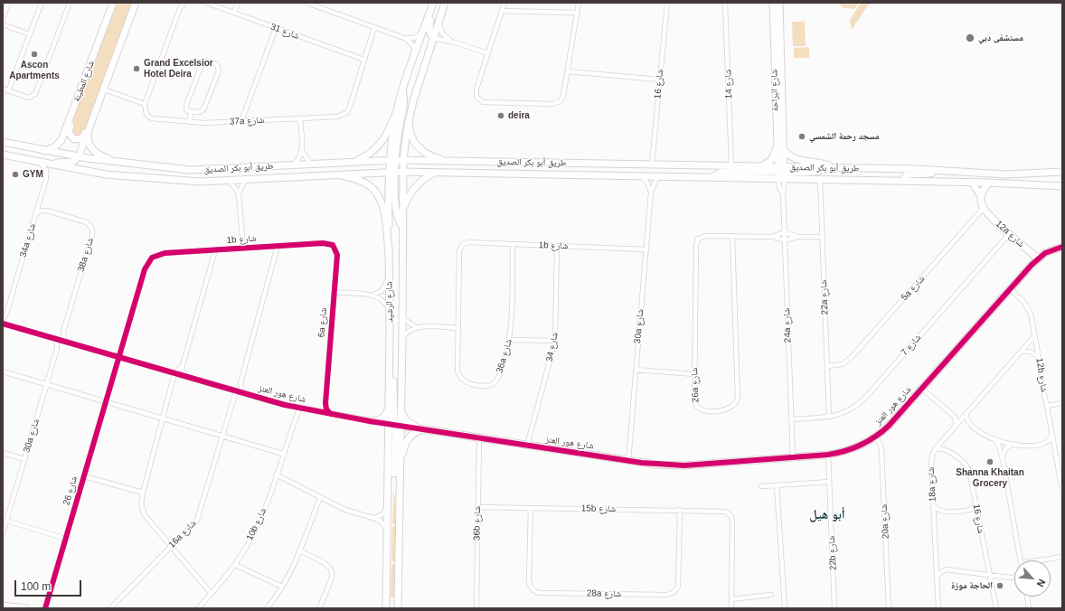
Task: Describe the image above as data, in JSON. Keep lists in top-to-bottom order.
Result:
{
  "streets": {
    "main road": [
      "شارع المطينة",
      "شارع البراحة",
      "طريق أبو بكر الصديق",
      "12a شارع",
      "شارع الرشيد",
      "شارع هور العنز"
    ],
    "street": [
      "شارع 31",
      "شارع 16",
      "شارع 14",
      "37a شارع",
      "1b شارع",
      "34a شارع",
      "38a شارع",
      "5a شارع",
      "22a شارع",
      "6a شارع",
      "24a شارع",
      "30a شارع",
      "شارع 7",
      "شارع 34",
      "36a شارع",
      "12b شارع",
      "26a شارع",
      "18a شارع",
      "شارع 26",
      "15b شارع",
      "20a شارع",
      "36b شارع",
      "10b شارع",
      "16a شارع",
      "22b شارع",
      "28a شارع"
    ]
  },
  "crossings": [
    ["شارع 31", "37a شارع"],
    ["شارع المطينة", "طريق أبو بكر الصديق"],
    ["شارع 16", "طريق أبو بكر الصديق"],
    ["شارع 16", "18a شارع"],
    ["شارع 14", "طريق أبو بكر الصديق"],
    ["شارع البراحة", "طريق أبو بكر الصديق"],
    ["شارع البراحة", "24a شارع"],
    ["طريق أبو بكر الصديق", "34a شارع"],
    ["طريق أبو بكر الصديق", "22a شارع"],
    ["طريق أبو بكر الصديق", "شارع الرشيد"],
    ["طريق أبو بكر الصديق", "24a شارع"],
    ["طريق أبو بكر الصديق", "30a شارع"],
    ["12a شارع", "5a شارع"],
    ["12a شارع", "شارع 7"],
    ["12a شارع", "شارع هور العنز"],
    ["1b شارع", "6a شارع"],
    ["1b شارع", "30a شارع"],
    ["1b شارع", "شارع 34"],
    ["1b شارع", "36a شارع"],
    ["1b شارع", "شارع 26"],
    ["34a شارع", "38a شارع"],
    ["38a شارع", "شارع هور العنز"],
    ["5a شارع", "22a شارع"],
    ["22a شارع", "شارع 7"],
    ["شارع الرشيد", "شارع هور العنز"],
    ["24a شارع", "شارع 7"],
    ["24a شارع", "شارع هور العنز"],
    ["30a شارع", "شارع هور العنز"],
    ["شارع 34", "شارع هور العنز"],
    ["12b شارع", "شارع هور العنز"],
    ["12b شارع", "18a شارع"],
    ["شارع هور العنز", "شارع 26"],
    ["شارع هور العنز", "20a شارع"],
    ["شارع هور العنز", "36b شارع"],
    ["شارع هور العنز", "10b شارع"],
    ["شارع هور العنز", "16a شارع"],
    ["شارع هور العنز", "22b شارع"],
    ["15b شارع", "36b شارع"],
    ["15b شارع", "28a شارع"]
  ],
  "districts": ["أبو هيل"],
  "places": [
    "مستشفى دبي",
    "Ascon Apartments",
    "Grand Excelsior Hotel Deira",
    "deira",
    "مسجد رحمة الشمسي",
    "GYM",
    "Shanna Khaitan Grocery",
    "الحاجة موزة"
  ],
  "scale_bar": "100 m",
  "north": "bottom right"
}
